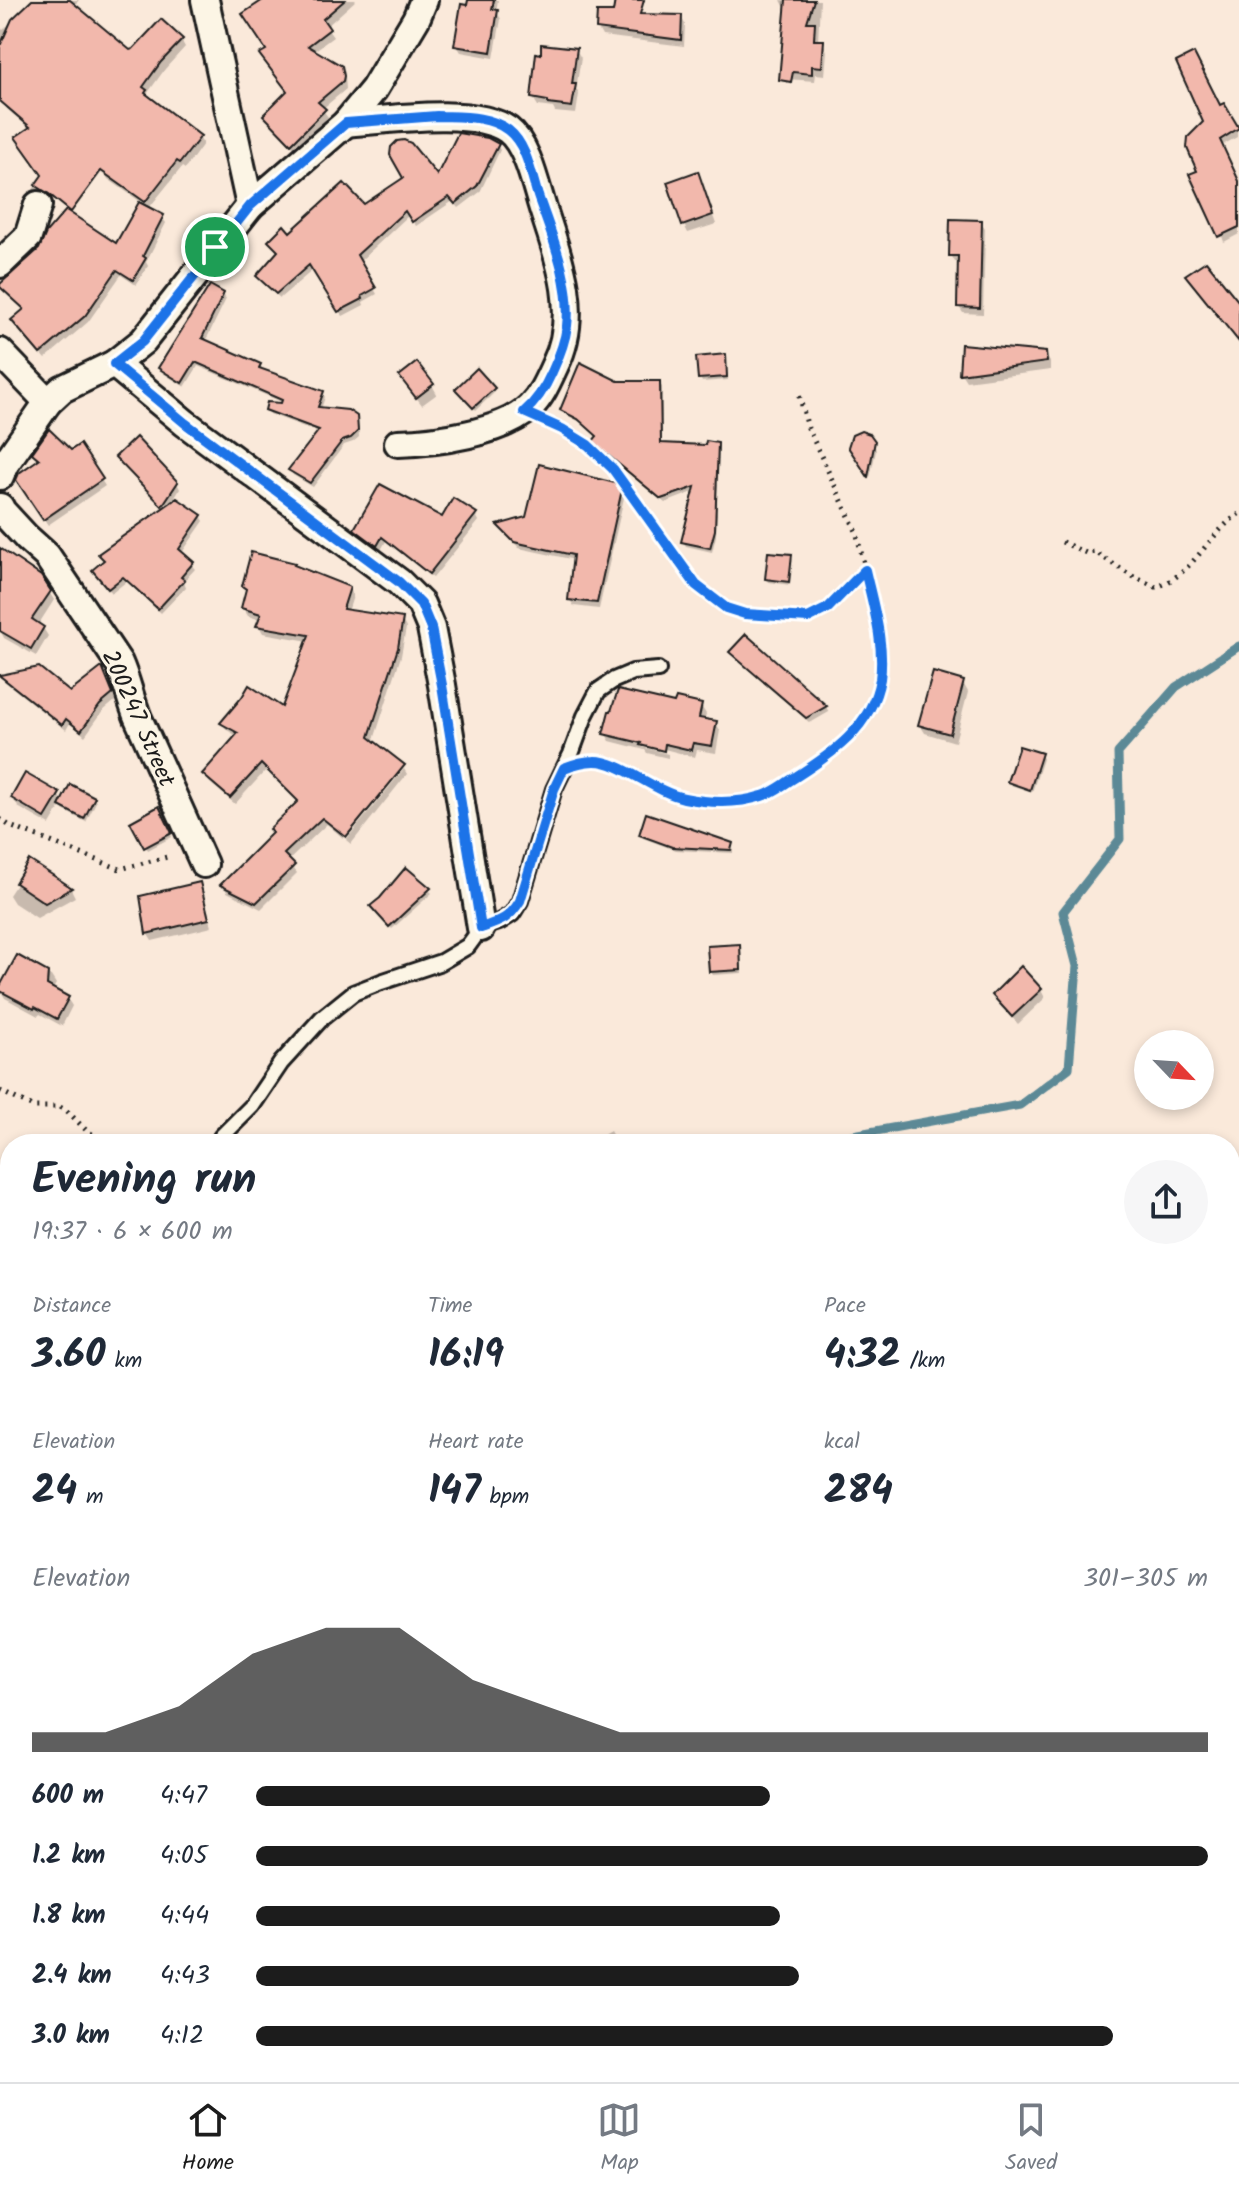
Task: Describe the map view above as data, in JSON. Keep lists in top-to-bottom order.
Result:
{
  "streets": {
    "street": ["200247 Street"]
  },
  "north": "bottom right",
  "page": {
    "heading": ["Evening run", "19:37 · 6 × 600 m"],
    "stats": [
      ["Distance", "3.60 km"],
      ["Time", "16:19"],
      ["Pace", "4:32 /km"],
      ["Elevation", "24 m"],
      ["Heart rate", "147 bpm"],
      ["kcal", "284"]
    ],
    "chart": ["Elevation", "301–305 m"],
    "list": [
      {
        "name": "600 m",
        "note": "4:47"
      },
      {
        "name": "1.2 km",
        "note": "4:05"
      },
      {
        "name": "1.8 km",
        "note": "4:44"
      },
      {
        "name": "2.4 km",
        "note": "4:43"
      },
      {
        "name": "3.0 km",
        "note": "4:12"
      }
    ],
    "tabs": ["Home", "Map", "Saved"]
  }
}
